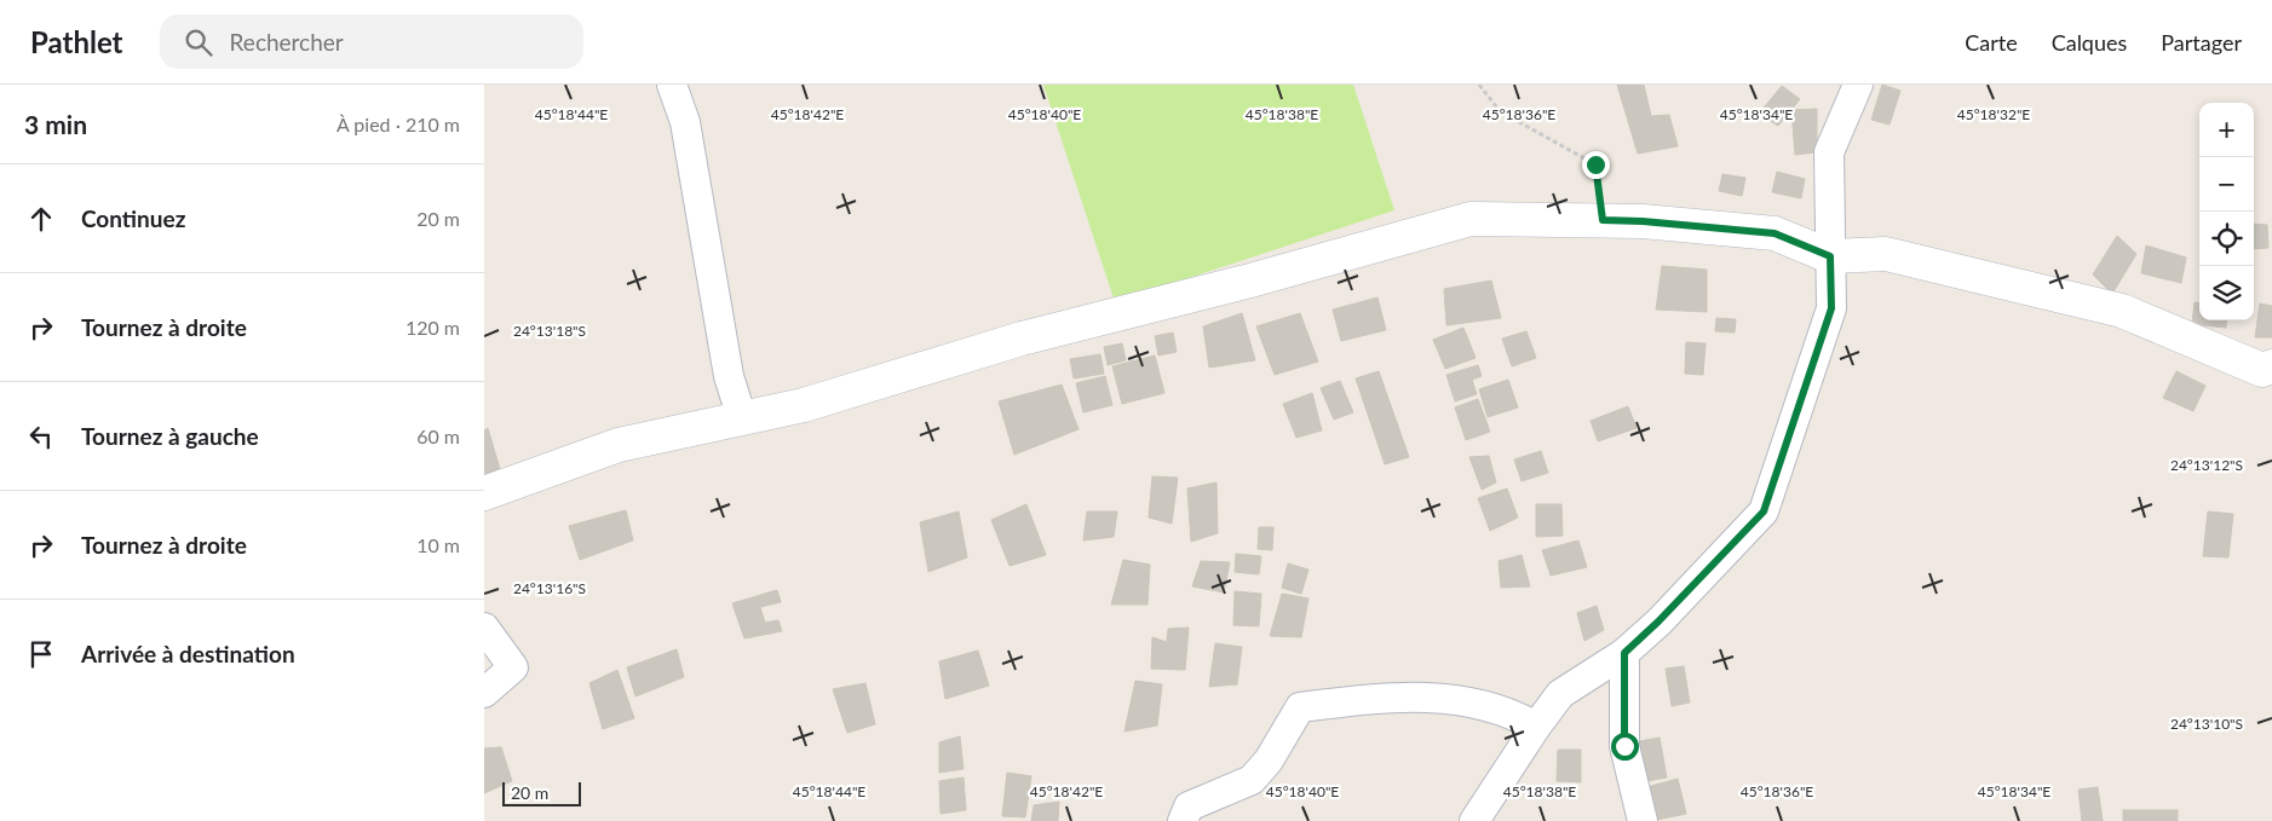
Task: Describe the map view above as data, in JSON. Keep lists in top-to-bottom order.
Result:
{
  "scale_bar": "20 m",
  "page": {
    "header": "Pathlet",
    "search": "Rechercher",
    "nav": ["Carte", "Calques", "Partager"],
    "heading": ["3 min", "À pied · 210 m"],
    "map_buttons": ["+", "−"],
    "list": [
      ["Continuez", "20 m"],
      ["Tournez à droite", "120 m"],
      ["Tournez à gauche", "60 m"],
      ["Tournez à droite", "10 m"],
      "Arrivée à destination"
    ],
    "scale": "20 m"
  },
  "coordinates": [
    "45°18'42\"E",
    "45°18'44\"E",
    "45°18'40\"E",
    "45°18'38\"E",
    "45°18'36\"E",
    "45°18'34\"E",
    "45°18'32\"E",
    "24°13'18\"S",
    "24°13'12\"S",
    "24°13'16\"S",
    "24°13'10\"S"
  ]
}
